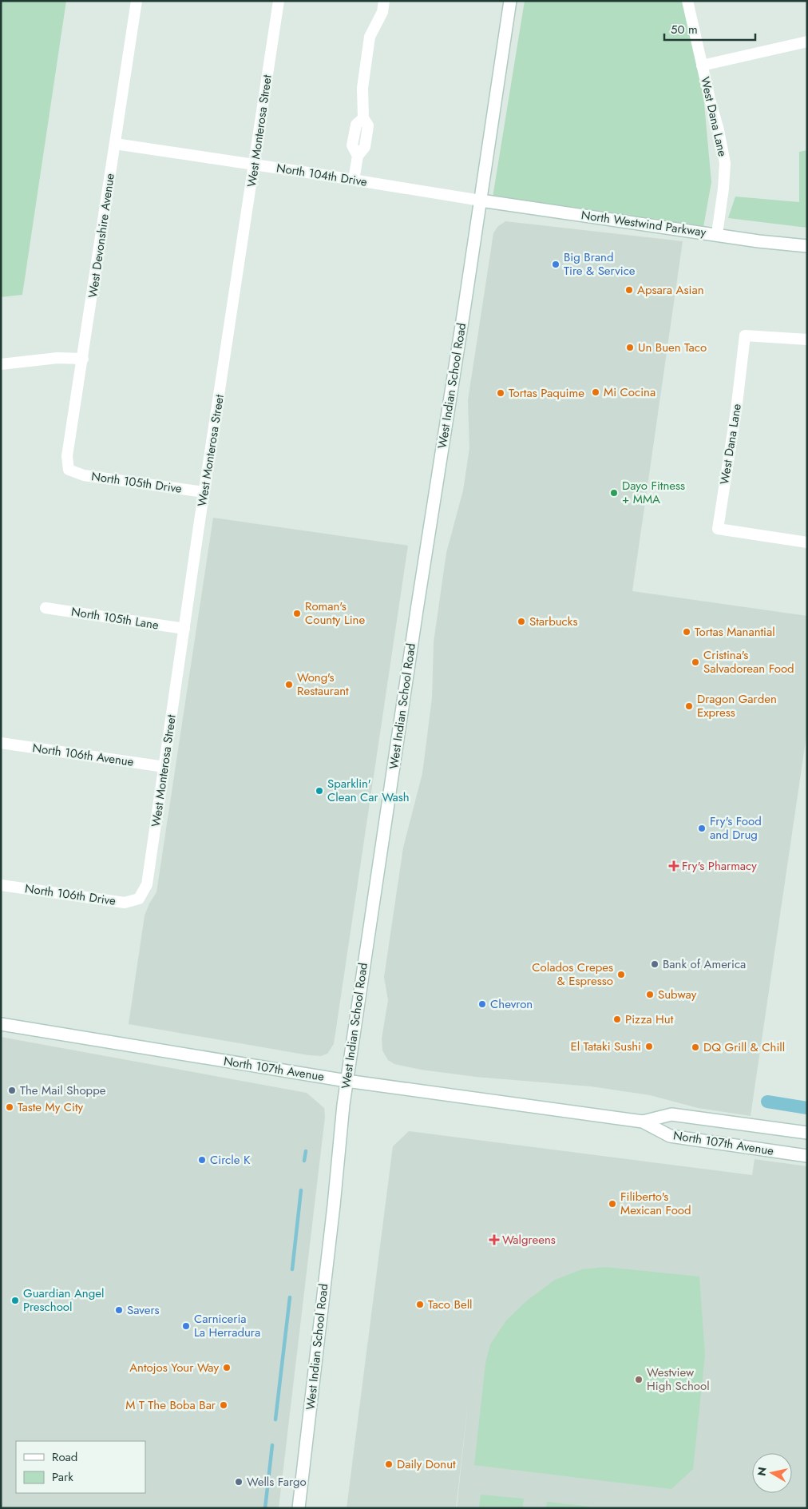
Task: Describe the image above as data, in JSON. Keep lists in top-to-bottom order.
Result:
{
  "streets": {
    "main road": ["North Westwind Parkway", "West Indian School Road", "North 107th Avenue"],
    "street": [
      "West Dana Lane",
      "West Monterosa Street",
      "North 104th Drive",
      "West Devonshire Avenue",
      "North 105th Drive",
      "North 105th Lane",
      "North 106th Avenue",
      "North 106th Drive"
    ]
  },
  "crossings": [
    ["West Dana Lane", "North Westwind Parkway"],
    ["West Monterosa Street", "North 104th Drive"],
    ["West Monterosa Street", "North 105th Drive"],
    ["West Monterosa Street", "North 105th Lane"],
    ["West Monterosa Street", "North 106th Avenue"],
    ["West Monterosa Street", "North 106th Drive"],
    ["North 104th Drive", "North Westwind Parkway"],
    ["North 104th Drive", "West Devonshire Avenue"],
    ["North 104th Drive", "West Indian School Road"],
    ["North Westwind Parkway", "West Indian School Road"],
    ["West Devonshire Avenue", "North 105th Drive"],
    ["West Indian School Road", "North 107th Avenue"]
  ],
  "places": {
    "other": [
      "Big Brand Tire & Service",
      "Apsara Asian",
      "Un Buen Taco",
      "Mi Cocina",
      "Tortas Paquime",
      "Dayo Fitness + MMA",
      "Roman's County Line",
      "Starbucks",
      "Tortas Manantial",
      "Cristina's Salvadorean Food",
      "Wong's Restaurant",
      "Dragon Garden Express",
      "Sparklin' Clean Car Wash",
      "Fry's Food and Drug",
      "Bank of America",
      "Colados Crepes & Espresso",
      "Subway",
      "Chevron",
      "Pizza Hut",
      "El Tataki Sushi",
      "DQ Grill & Chill",
      "The Mail Shoppe",
      "Taste My City",
      "Circle K",
      "Filiberto's Mexican Food",
      "Guardian Angel Preschool",
      "Taco Bell",
      "Savers",
      "Carniceria La Herradura",
      "Antojos Your Way",
      "Westview High School",
      "M T The Boba Bar",
      "Daily Donut",
      "Wells Fargo"
    ],
    "health": ["Fry's Pharmacy", "Walgreens"]
  },
  "legend": ["Road", "Park"],
  "scale_bar": "50 m",
  "north": "left"
}
